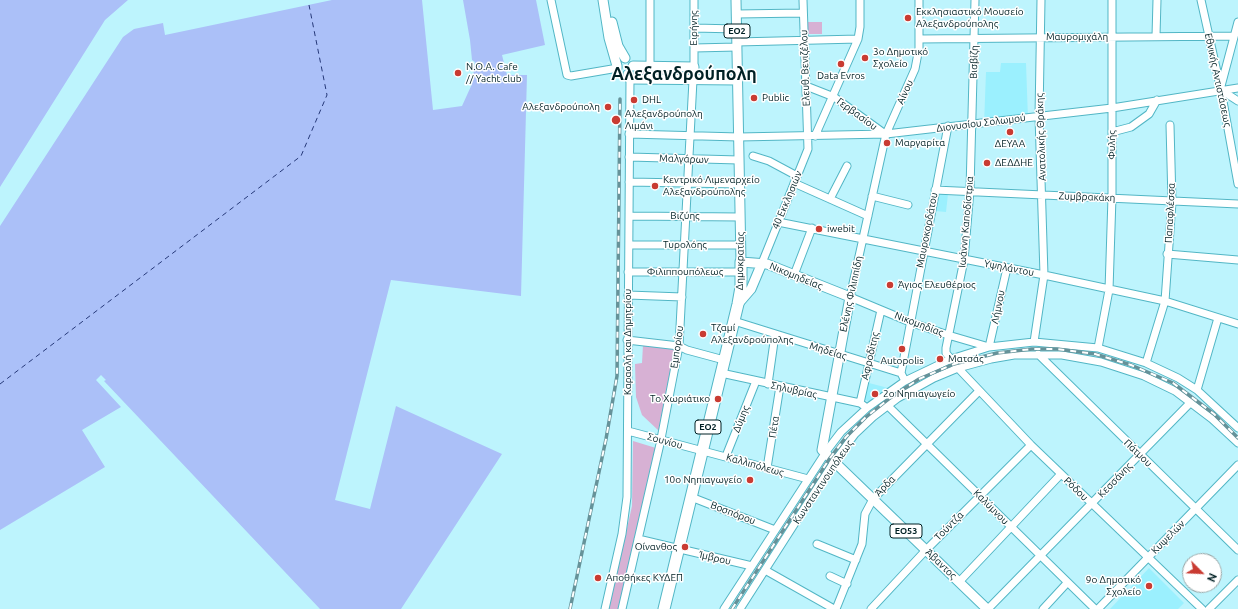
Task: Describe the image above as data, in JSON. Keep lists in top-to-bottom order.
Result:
{
  "streets": {
    "highway": ["ΕΟ2", "Δημοκρατίας"],
    "main road": [
      "Ειρήνης",
      "Νικομηδείας",
      "Ελένης Φιλιππίδη",
      "ΕΟ53",
      "Άβαντος"
    ],
    "street": [
      "Μαυρομιχάλη",
      "Βισβίζη",
      "Ελευθ. Βενιζέλου",
      "Εθνικής Αντιστάσεως",
      "Αίνου",
      "Γερβασίου",
      "Διονυσίου Σολωμού",
      "Ανατολικής Θράκης",
      "Φυλής",
      "Μαλγάρων",
      "Ζυμβρακάκη",
      "40 Εκκλησιών",
      "Παπαφλέσσα",
      "Βιζύης",
      "Ιωάννη Καποδίστρια",
      "Μαυροκορδάτου",
      "Τυρολόης",
      "Υψηλάντου",
      "Φιλιππουπόλεως",
      "Λήμνου",
      "Νικομηδίας",
      "Καραολή και Δημητρίου",
      "Εμπορίου",
      "Μηδείας",
      "Αφροδίτης",
      "Σηλυβρίας",
      "Δύμης",
      "Πέτα",
      "Σουνίου",
      "Πάτμου",
      "Καλλιπόλεως",
      "Κεσσάνης",
      "Κωνσταντινουπόλεως",
      "Άρδα",
      "Ρόδου",
      "Καλύμνου",
      "Βοσπόρου",
      "Τούντζα",
      "Κυψελών",
      "Ίμβρου"
    ]
  },
  "crossings": [
    ["Ειρήνης", "Εμπορίου"],
    ["Μαυρομιχάλη", "Βισβίζη"],
    ["Μαυρομιχάλη", "Εθνικής Αντιστάσεως"],
    ["Μαυρομιχάλη", "Αίνου"],
    ["Μαυρομιχάλη", "Ανατολικής Θράκης"],
    ["Μαυρομιχάλη", "Φυλής"],
    ["Βισβίζη", "Διονυσίου Σολωμού"],
    ["Βισβίζη", "Ιωάννη Καποδίστρια"],
    ["Ελευθ. Βενιζέλου", "Γερβασίου"],
    ["Ελευθ. Βενιζέλου", "Διονυσίου Σολωμού"],
    ["Ελευθ. Βενιζέλου", "40 Εκκλησιών"],
    ["Εθνικής Αντιστάσεως", "Διονυσίου Σολωμού"],
    ["Αίνου", "Γερβασίου"],
    ["Αίνου", "Διονυσίου Σολωμού"],
    ["Αίνου", "Ελένης Φιλιππίδη"],
    ["Γερβασίου", "Διονυσίου Σολωμού"],
    ["Γερβασίου", "40 Εκκλησιών"],
    ["Γερβασίου", "Ελένης Φιλιππίδη"],
    ["Διονυσίου Σολωμού", "Ανατολικής Θράκης"],
    ["Διονυσίου Σολωμού", "Φυλής"],
    ["Διονυσίου Σολωμού", "40 Εκκλησιών"],
    ["Διονυσίου Σολωμού", "Ιωάννη Καποδίστρια"],
    ["Διονυσίου Σολωμού", "Μαυροκορδάτου"],
    ["Διονυσίου Σολωμού", "Δημοκρατίας"],
    ["Διονυσίου Σολωμού", "Ελένης Φιλιππίδη"],
    ["Διονυσίου Σολωμού", "Καραολή και Δημητρίου"],
    ["Διονυσίου Σολωμού", "Εμπορίου"],
    ["Ανατολικής Θράκης", "Ζυμβρακάκη"],
    ["Ανατολικής Θράκης", "Υψηλάντου"],
    ["Ανατολικής Θράκης", "Κωνσταντινουπόλεως"],
    ["Φυλής", "Ζυμβρακάκη"],
    ["Φυλής", "Υψηλάντου"],
    ["Φυλής", "Κωνσταντινουπόλεως"],
    ["Μαλγάρων", "Δημοκρατίας"],
    ["Μαλγάρων", "Καραολή και Δημητρίου"],
    ["Μαλγάρων", "Εμπορίου"],
    ["Ζυμβρακάκη", "Παπαφλέσσα"],
    ["Ζυμβρακάκη", "Ιωάννη Καποδίστρια"],
    ["Ζυμβρακάκη", "Μαυροκορδάτου"],
    ["40 Εκκλησιών", "Υψηλάντου"],
    ["40 Εκκλησιών", "Νικομηδείας"],
    ["Παπαφλέσσα", "Υψηλάντου"],
    ["Παπαφλέσσα", "Κωνσταντινουπόλεως"],
    ["Βιζύης", "Δημοκρατίας"],
    ["Βιζύης", "Καραολή και Δημητρίου"],
    ["Βιζύης", "Εμπορίου"],
    ["Ιωάννη Καποδίστρια", "Υψηλάντου"],
    ["Ιωάννη Καποδίστρια", "Νικομηδίας"],
    ["Ιωάννη Καποδίστρια", "Κωνσταντινουπόλεως"],
    ["Ιωάννη Καποδίστρια", "Ρόδου"],
    ["Μαυροκορδάτου", "Υψηλάντου"],
    ["Μαυροκορδάτου", "Νικομηδίας"],
    ["Μαυροκορδάτου", "Μηδείας"],
    ["Τυρολόης", "Δημοκρατίας"],
    ["Τυρολόης", "Καραολή και Δημητρίου"],
    ["Τυρολόης", "Εμπορίου"],
    ["Δημοκρατίας", "Φιλιππουπόλεως"],
    ["Δημοκρατίας", "Νικομηδείας"],
    ["Δημοκρατίας", "Μηδείας"],
    ["Δημοκρατίας", "Σηλυβρίας"],
    ["Δημοκρατίας", "Σουνίου"],
    ["Δημοκρατίας", "Καλλιπόλεως"],
    ["Δημοκρατίας", "Βοσπόρου"],
    ["Δημοκρατίας", "Ίμβρου"],
    ["Υψηλάντου", "Ελένης Φιλιππίδη"],
    ["Υψηλάντου", "Λήμνου"],
    ["Φιλιππουπόλεως", "Νικομηδείας"],
    ["Φιλιππουπόλεως", "Καραολή και Δημητρίου"],
    ["Φιλιππουπόλεως", "Εμπορίου"],
    ["Νικομηδείας", "Ελένης Φιλιππίδη"],
    ["Νικομηδείας", "Νικομηδίας"],
    ["Ελένης Φιλιππίδη", "Νικομηδίας"],
    ["Ελένης Φιλιππίδη", "Μηδείας"],
    ["Ελένης Φιλιππίδη", "Σηλυβρίας"],
    ["Ελένης Φιλιππίδη", "Άβαντος"],
    ["Λήμνου", "Νικομηδίας"],
    ["Λήμνου", "Κωνσταντινουπόλεως"],
    ["Νικομηδίας", "Αφροδίτης"],
    ["Νικομηδίας", "Κωνσταντινουπόλεως"],
    ["Καραολή και Δημητρίου", "Σουνίου"],
    ["Εμπορίου", "Σουνίου"],
    ["Εμπορίου", "Ίμβρου"],
    ["Μηδείας", "Αφροδίτης"],
    ["Αφροδίτης", "Σηλυβρίας"],
    ["Σηλυβρίας", "Δύμης"],
    ["Σηλυβρίας", "Πέτα"],
    ["Δύμης", "Καλλιπόλεως"],
    ["Πέτα", "Καλλιπόλεως"],
    ["Σουνίου", "Καλλιπόλεως"],
    ["Πάτμου", "Κεσσάνης"],
    ["Πάτμου", "Κωνσταντινουπόλεως"],
    ["Πάτμου", "Κυψελών"],
    ["Κεσσάνης", "Κωνσταντινουπόλεως"],
    ["Κεσσάνης", "Ρόδου"],
    ["Κεσσάνης", "Καλύμνου"],
    ["Κεσσάνης", "Άβαντος"],
    ["Κωνσταντινουπόλεως", "Ρόδου"],
    ["Κωνσταντινουπόλεως", "Καλύμνου"],
    ["Κωνσταντινουπόλεως", "Άβαντος"],
    ["Άρδα", "Ρόδου"],
    ["Άρδα", "Καλύμνου"],
    ["Άρδα", "Άβαντος"],
    ["Ρόδου", "Τούντζα"],
    ["Ρόδου", "Κυψελών"],
    ["Καλύμνου", "Τούντζα"],
    ["Τούντζα", "Άβαντος"]
  ],
  "districts": ["Αλεξανδρούπολη"],
  "places": [
    "Εκκλησιαστικό Μουσείο Αλεξανδρούπολης",
    "3ο Δημοτικό Σχολείο",
    "Data Evros",
    "N.O.A. Cafe // Yacht club",
    "Public",
    "DHL",
    "Αλεξανδρούπολη",
    "Αλεξανδρούπολη Λιμάνι",
    "ΔΕΥΑΑ",
    "Μαργαρίτα",
    "ΔΕΔΔΗΕ",
    "Κεντρικό Λιμεναρχείο Αλεξανδρούπολης",
    "iwebit",
    "Άγιος Ελευθέριος",
    "Tζαμί Αλεξανδρούπολης",
    "Autopolis",
    "Ματσάς",
    "2ο Νηπιαγωγείο",
    "Το Χωριάτικο",
    "10ο Νηπιαγωγείο",
    "Οίνανθος",
    "Αποθήκες ΚΥΔΕΠ",
    "9ο Δημοτικό Σχολείο"
  ],
  "north": "bottom right"
}
